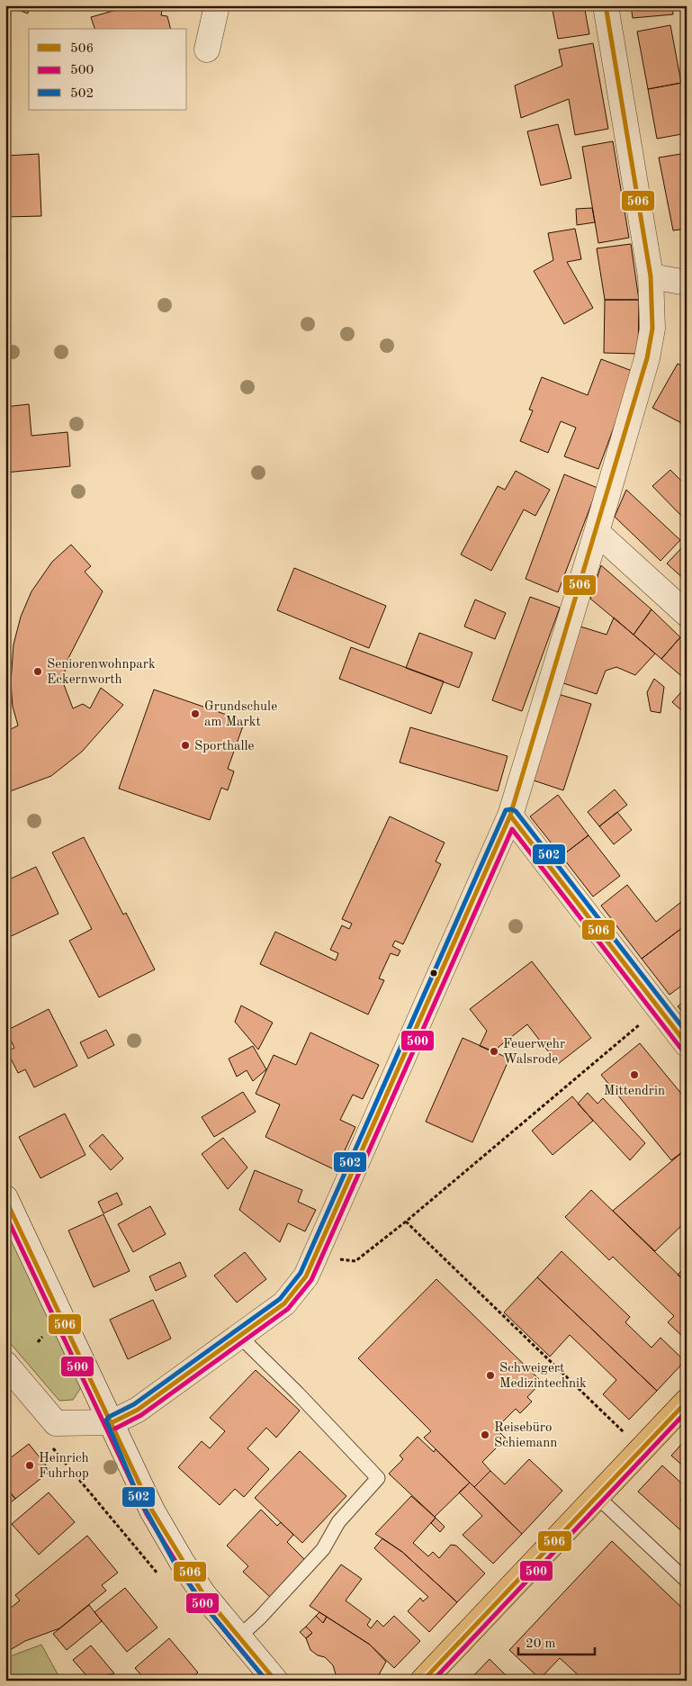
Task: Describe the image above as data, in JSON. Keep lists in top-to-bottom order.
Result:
{
  "places": [
    "Seniorenwohnpark Eckernworth",
    "Grundschule am Markt",
    "Sporthalle",
    "Feuerwehr Walsrode",
    "Mittendrin",
    "Schweigert Medizintechnik",
    "Reisebüro Schiemann",
    "Heinrich Fuhrhop"
  ],
  "lines": ["transit line 506", "transit line 502", "transit line 500"],
  "legend": ["506", "500", "502"],
  "scale_bar": "20 m"
}
